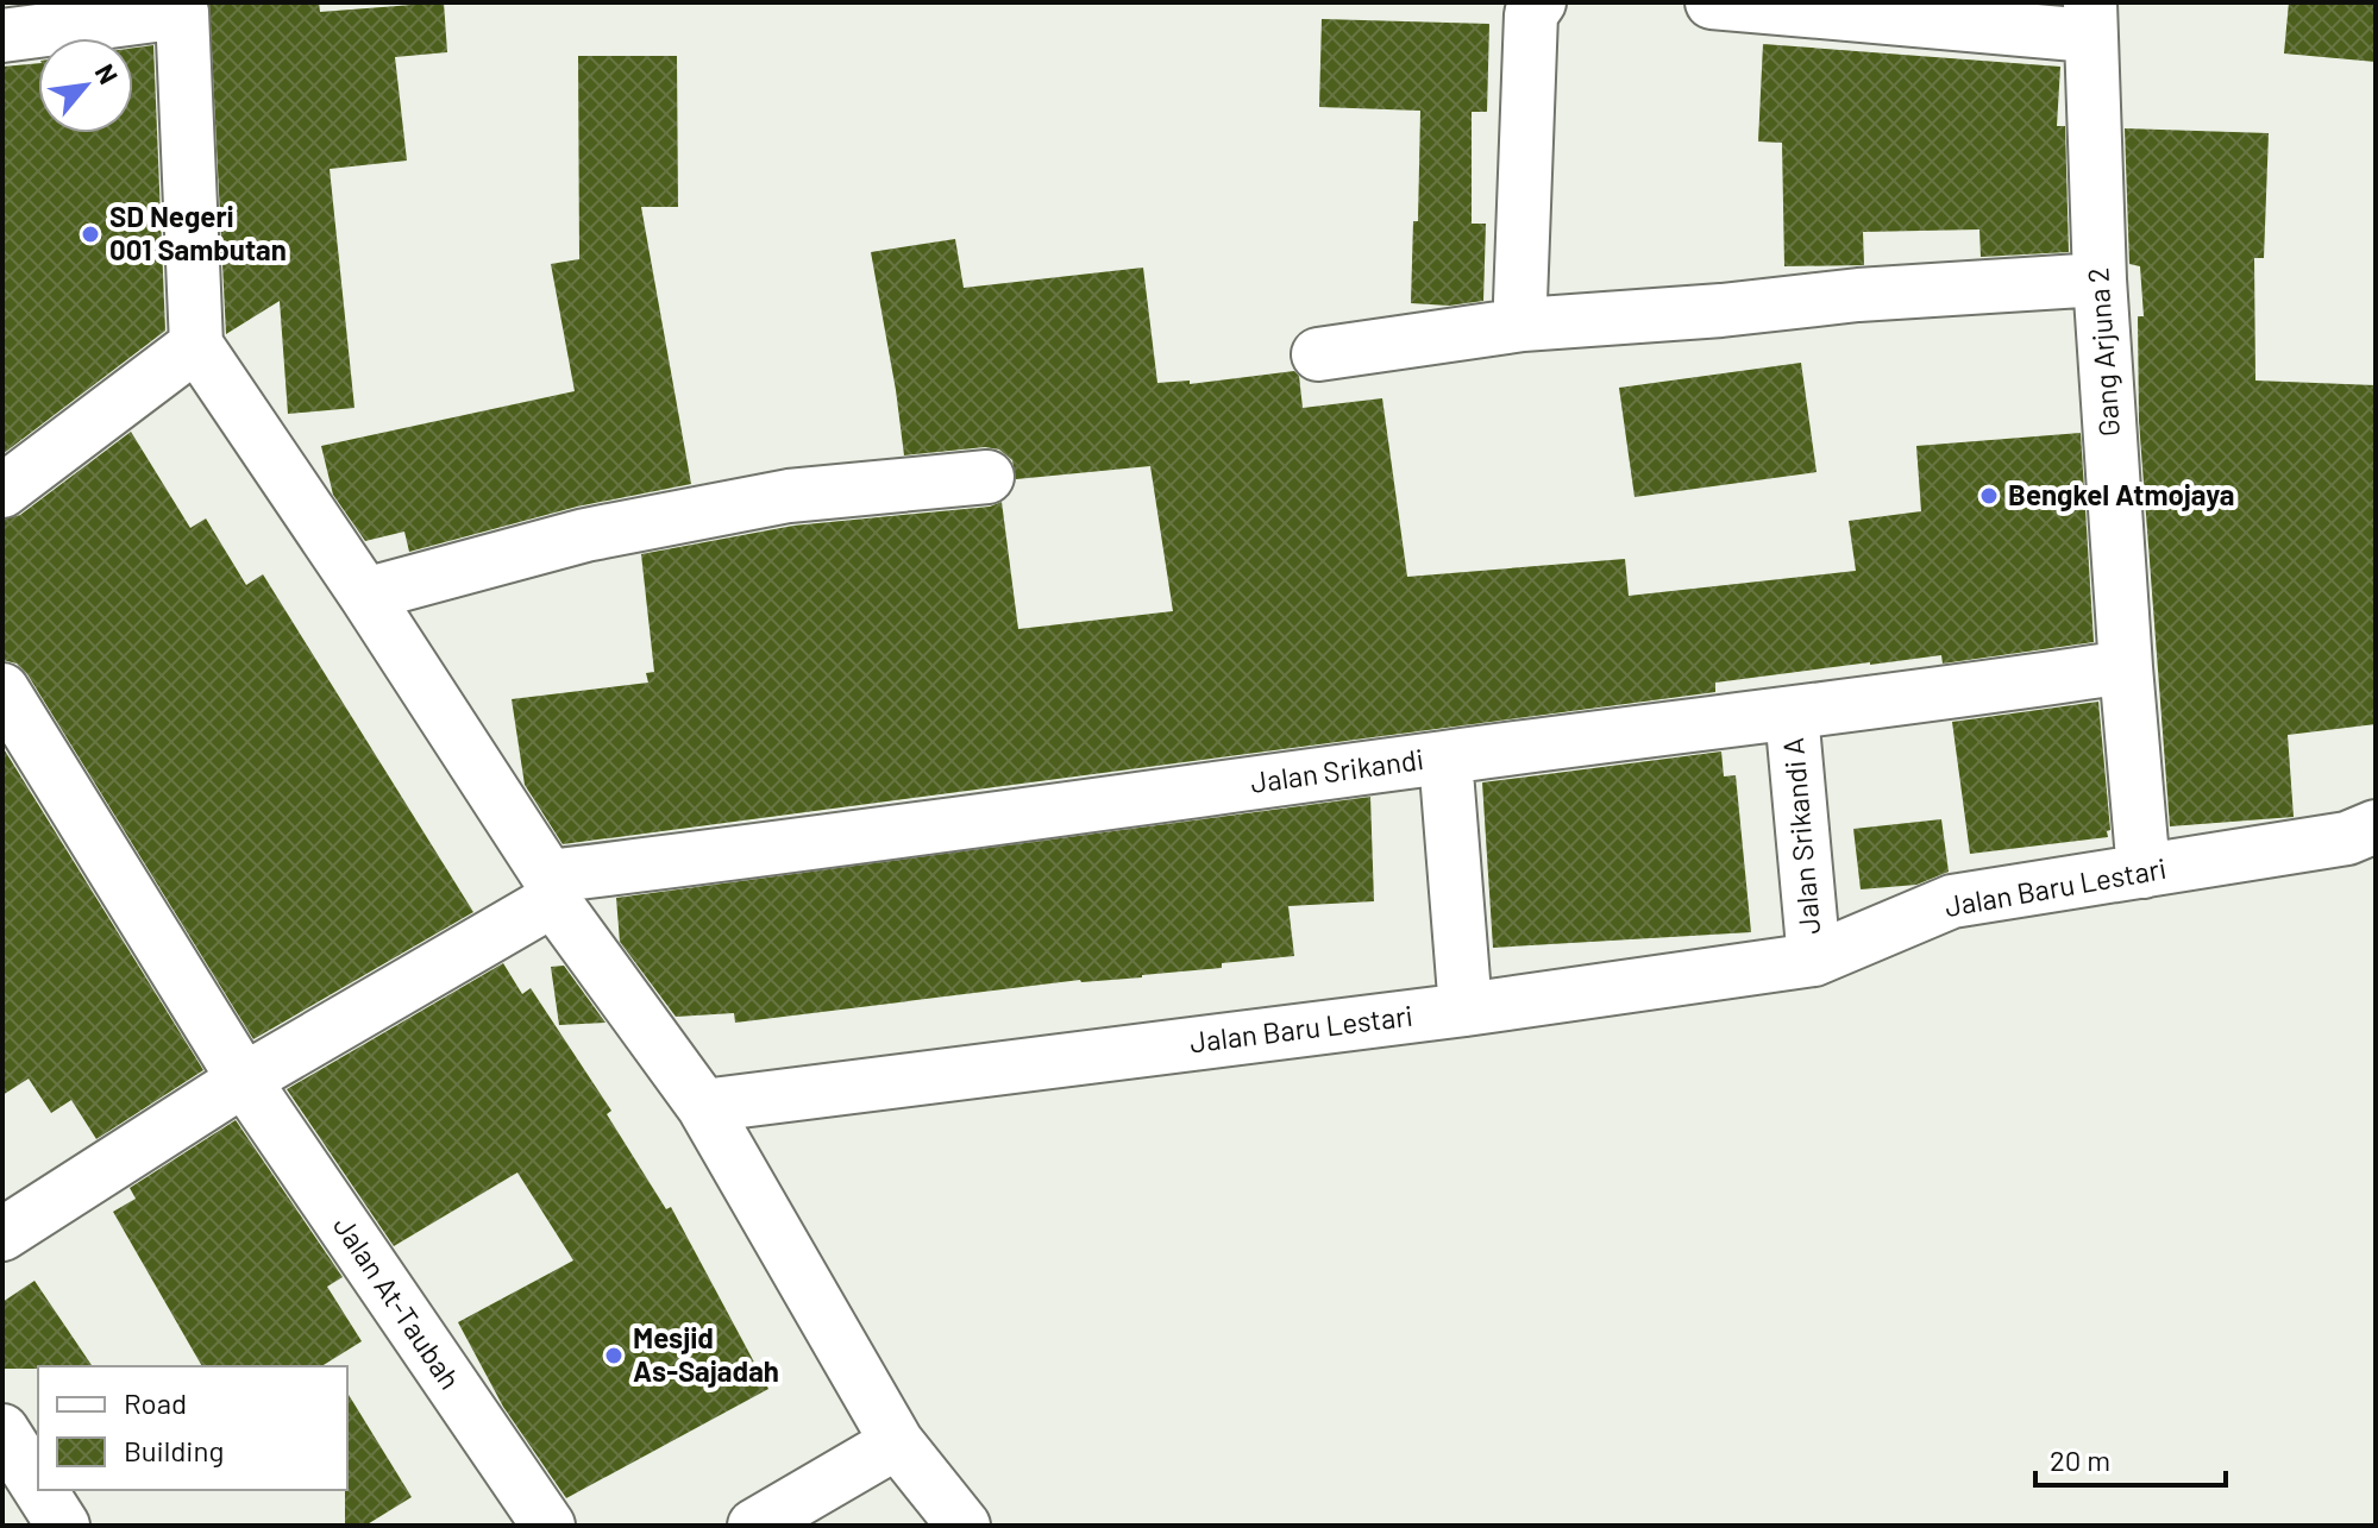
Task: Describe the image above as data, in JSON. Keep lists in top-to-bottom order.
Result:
{
  "streets": {
    "street": [
      "Gang Arjuna 2",
      "Jalan Srikandi",
      "Jalan Srikandi A",
      "Jalan Baru Lestari",
      "Jalan At-Taubah"
    ]
  },
  "crossings": [
    ["Gang Arjuna 2", "Jalan Srikandi"],
    ["Gang Arjuna 2", "Jalan Baru Lestari"],
    ["Jalan Srikandi", "Jalan Srikandi A"],
    ["Jalan Srikandi A", "Jalan Baru Lestari"]
  ],
  "places": ["SD Negeri 001 Sambutan", "Bengkel Atmojaya", "Mesjid As-Sajadah"],
  "legend": ["Road", "Building"],
  "scale_bar": "20 m",
  "north": "top right"
}
